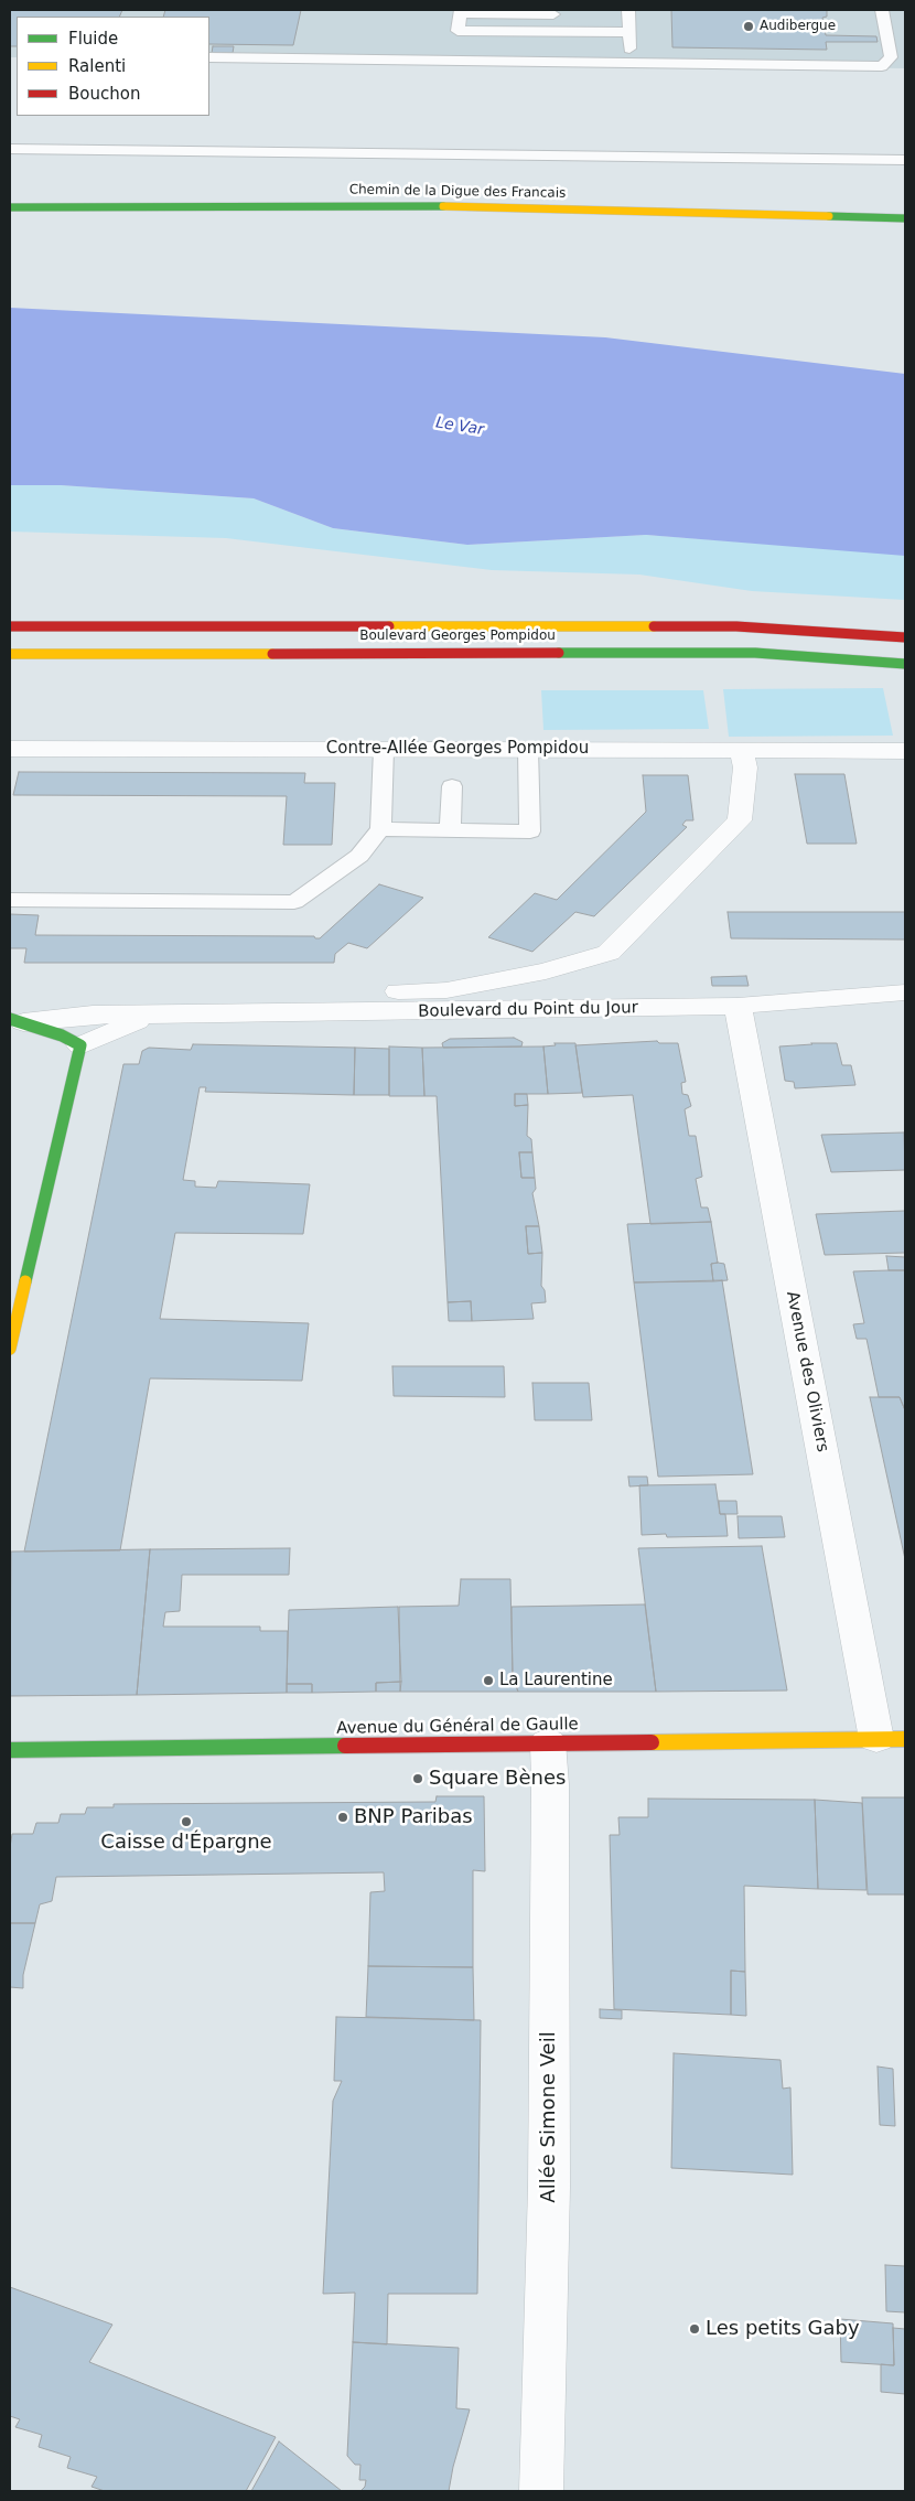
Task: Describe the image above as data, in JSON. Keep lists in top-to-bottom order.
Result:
{
  "streets": {
    "main road": [
      "Chemin de la Digue des Francais",
      "Boulevard Georges Pompidou",
      "Boulevard du Point du Jour",
      "Avenue du Général de Gaulle"
    ],
    "street": ["Contre-Allée Georges Pompidou", "Avenue des Oliviers", "Allée Simone Veil"]
  },
  "crossings": [
    ["Boulevard du Point du Jour", "Avenue des Oliviers"],
    ["Avenue des Oliviers", "Avenue du Général de Gaulle"],
    ["Avenue du Général de Gaulle", "Allée Simone Veil"]
  ],
  "water": ["Le Var"],
  "places": [
    "Audibergue",
    "La Laurentine",
    "Square Bènes",
    "BNP Paribas",
    "Caisse d'Épargne",
    "Les petits Gaby"
  ],
  "legend": ["Fluide", "Ralenti", "Bouchon"]
}
